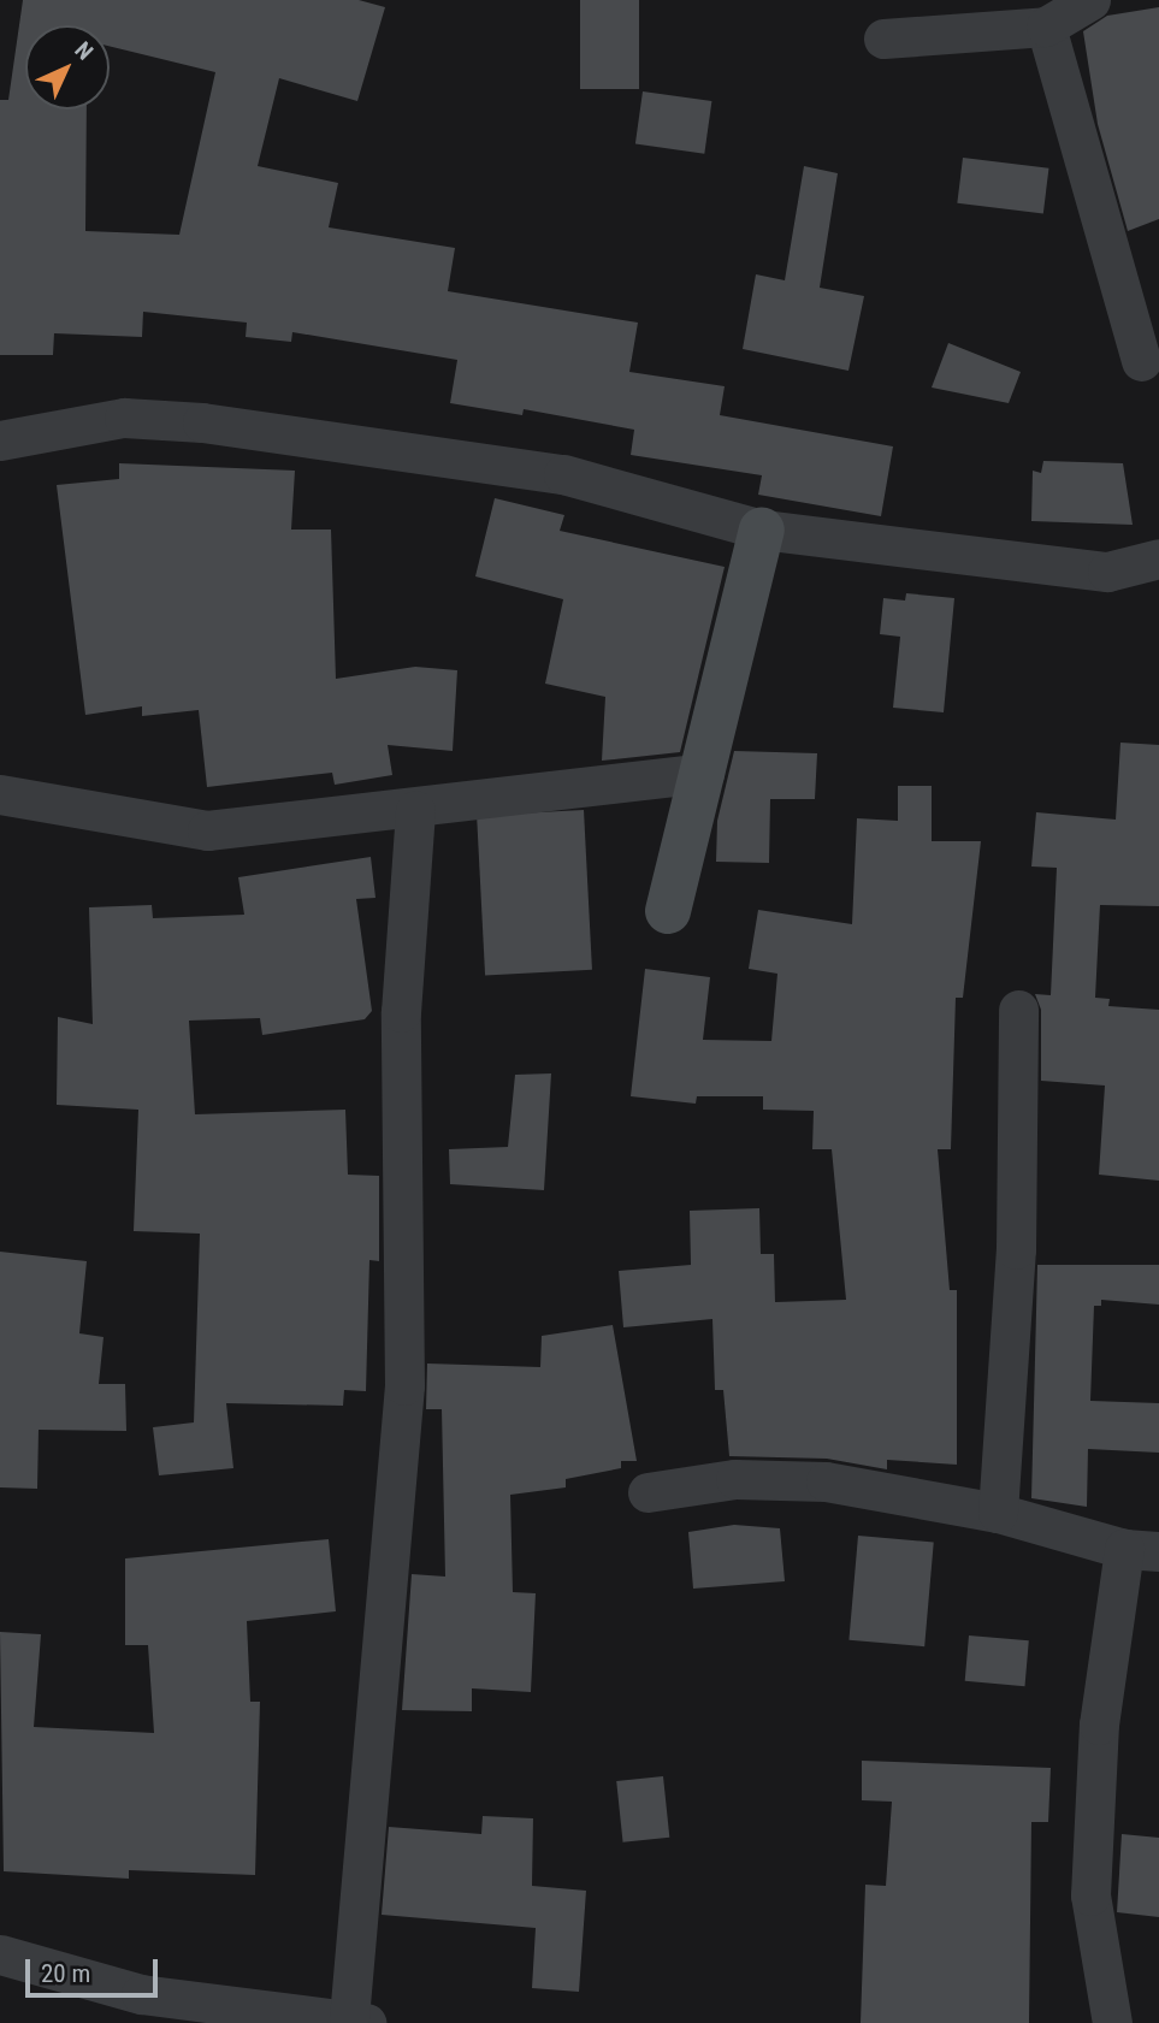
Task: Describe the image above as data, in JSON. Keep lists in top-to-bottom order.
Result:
{
  "scale_bar": "20 m",
  "north": "top right"
}
